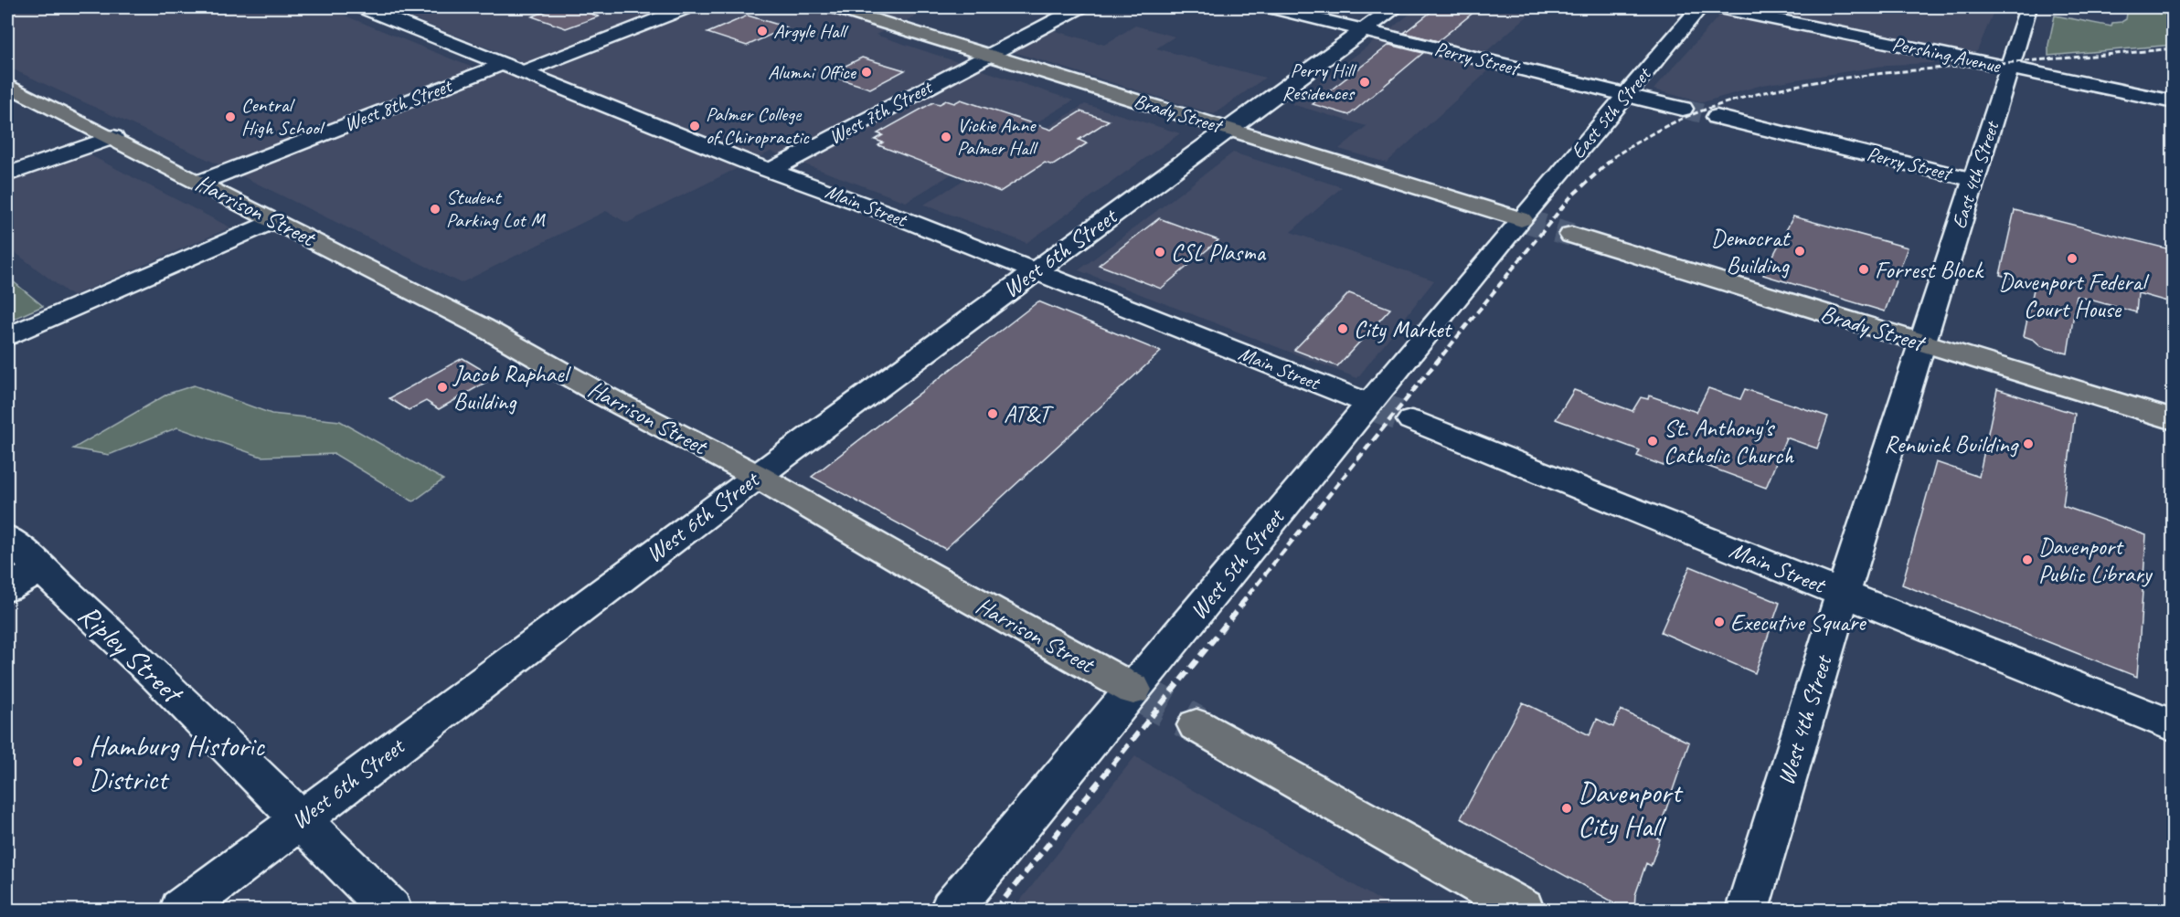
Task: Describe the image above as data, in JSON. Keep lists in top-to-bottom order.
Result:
{
  "streets": {
    "highway": ["Brady Street", "Harrison Street"],
    "street": [
      "Pershing Avenue",
      "Perry Street",
      "West 8th Street",
      "West 7th Street",
      "East 5th Street",
      "East 4th Street",
      "Main Street",
      "West 6th Street",
      "West 5th Street",
      "Ripley Street",
      "West 4th Street"
    ]
  },
  "crossings": [
    ["Pershing Avenue", "East 4th Street"],
    ["Perry Street", "East 5th Street"],
    ["Perry Street", "East 4th Street"],
    ["Perry Street", "West 6th Street"],
    ["West 8th Street", "Main Street"],
    ["West 8th Street", "Harrison Street"],
    ["West 7th Street", "Brady Street"],
    ["West 7th Street", "Main Street"],
    ["Brady Street", "East 5th Street"],
    ["Brady Street", "East 4th Street"],
    ["Brady Street", "West 6th Street"],
    ["Brady Street", "West 5th Street"],
    ["Brady Street", "West 4th Street"],
    ["East 5th Street", "West 5th Street"],
    ["East 4th Street", "West 4th Street"],
    ["Main Street", "West 6th Street"],
    ["Main Street", "West 5th Street"],
    ["Main Street", "West 4th Street"],
    ["Harrison Street", "West 6th Street"],
    ["Harrison Street", "West 5th Street"],
    ["West 6th Street", "Ripley Street"]
  ],
  "places": [
    "Argyle Hall",
    "Alumni Office",
    "Perry Hill Residences",
    "Central High School",
    "Palmer College of Chiropractic",
    "Vickie Anne Palmer Hall",
    "Student Parking Lot M",
    "Democrat Building",
    "CSL Plasma",
    "Davenport Federal Court House",
    "Forrest Block",
    "City Market",
    "Jacob Raphael Building",
    "AT&T",
    "St. Anthony's Catholic Church",
    "Renwick Building",
    "Davenport Public Library",
    "Executive Square",
    "Hamburg Historic District",
    "Davenport City Hall"
  ]
}
